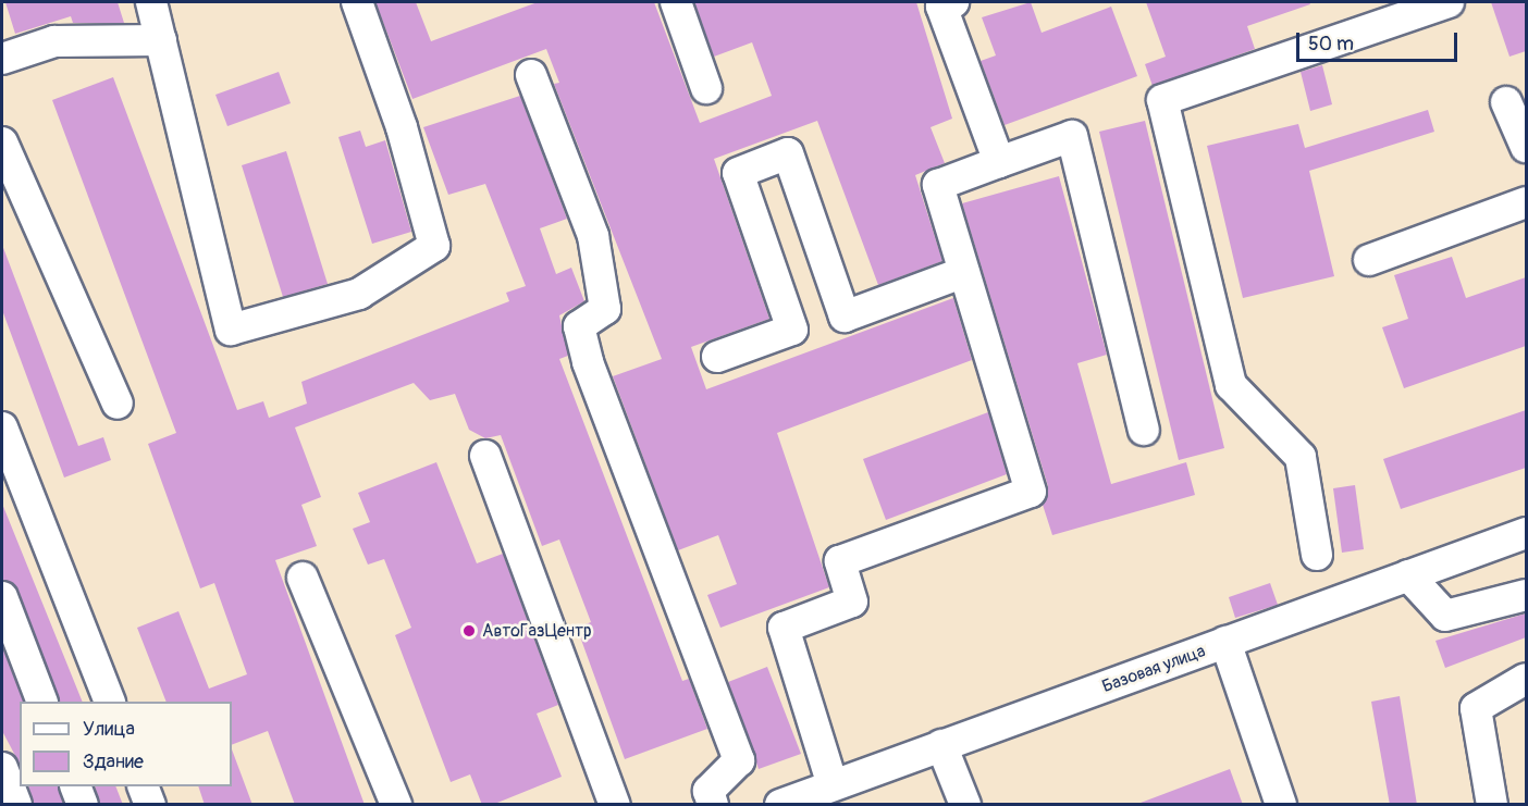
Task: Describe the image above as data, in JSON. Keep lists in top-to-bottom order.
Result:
{
  "streets": {
    "street": ["Базовая улица"]
  },
  "places": ["АвтоГазЦентр"],
  "legend": ["Улица", "Здание"],
  "scale_bar": "50 m"
}
